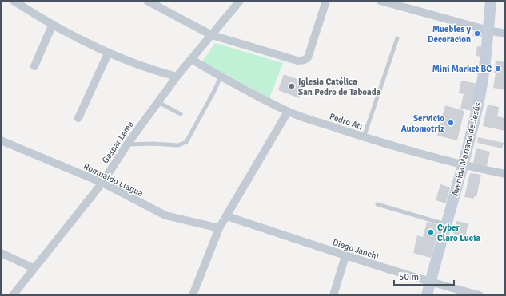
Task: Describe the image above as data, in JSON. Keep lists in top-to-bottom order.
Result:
{
  "streets": {
    "street": [
      "Pedro Ati",
      "Gaspar Lema",
      "Avenida Mariana de Jesús",
      "Romualdo Llagua",
      "Diego Janchi"
    ]
  },
  "crossings": [
    ["Pedro Ati", "Gaspar Lema"],
    ["Pedro Ati", "Avenida Mariana de Jesús"],
    ["Gaspar Lema", "Romualdo Llagua"],
    ["Avenida Mariana de Jesús", "Diego Janchi"]
  ],
  "places": [
    "Muebles y Decoracion",
    "Mini Market BC",
    "Iglesia Católica San Pedro de Taboada",
    "Servicio Automotriz",
    "Cyber Claro Lucia"
  ],
  "scale_bar": "50 m"
}
